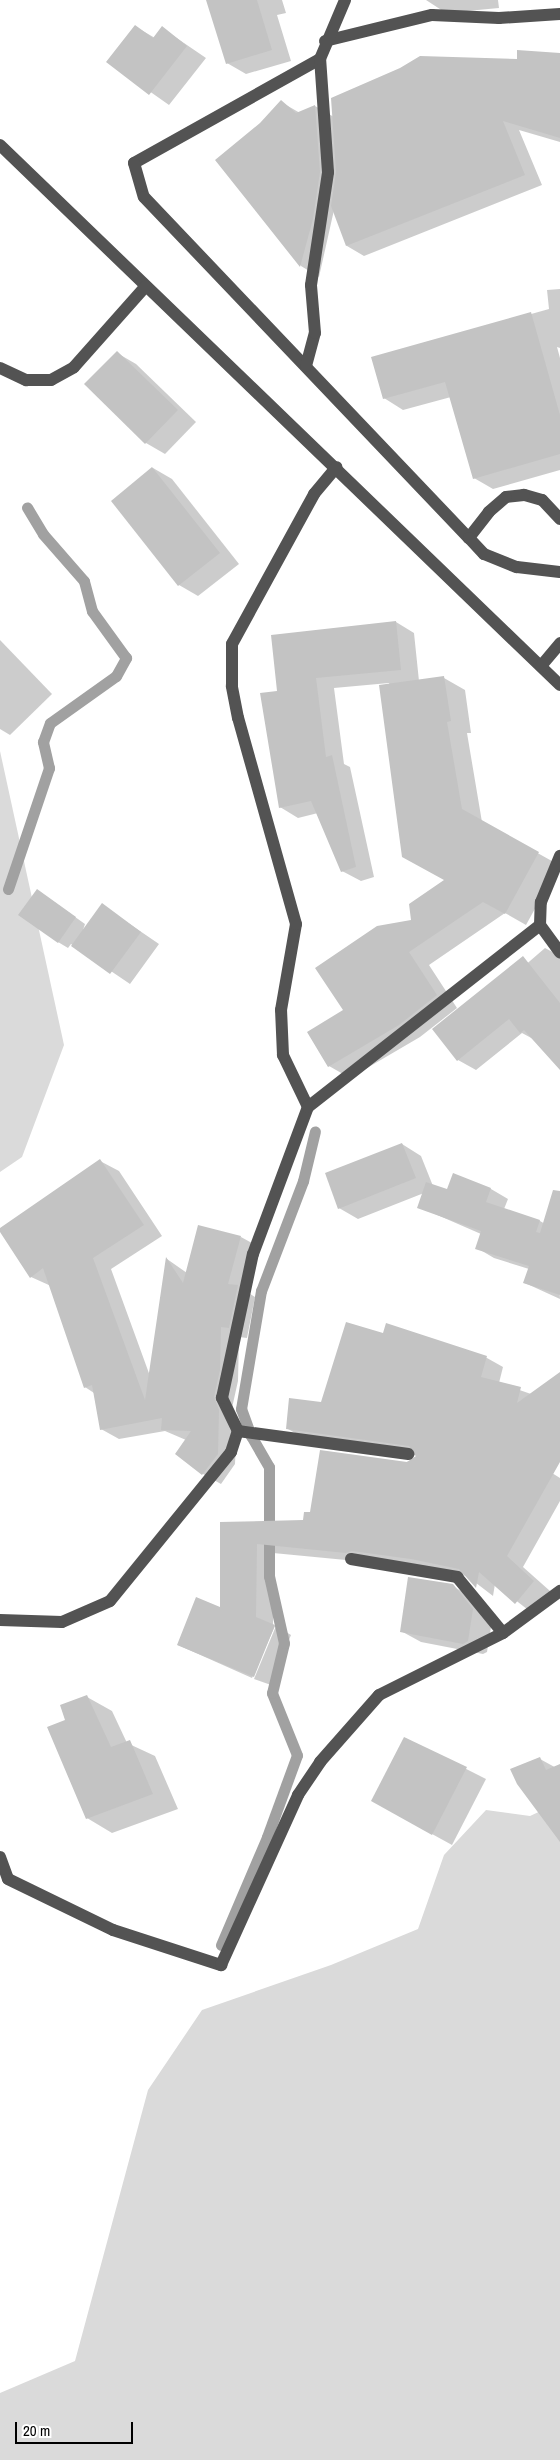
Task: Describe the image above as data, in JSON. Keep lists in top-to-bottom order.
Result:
{
  "scale_bar": "20 m"
}
